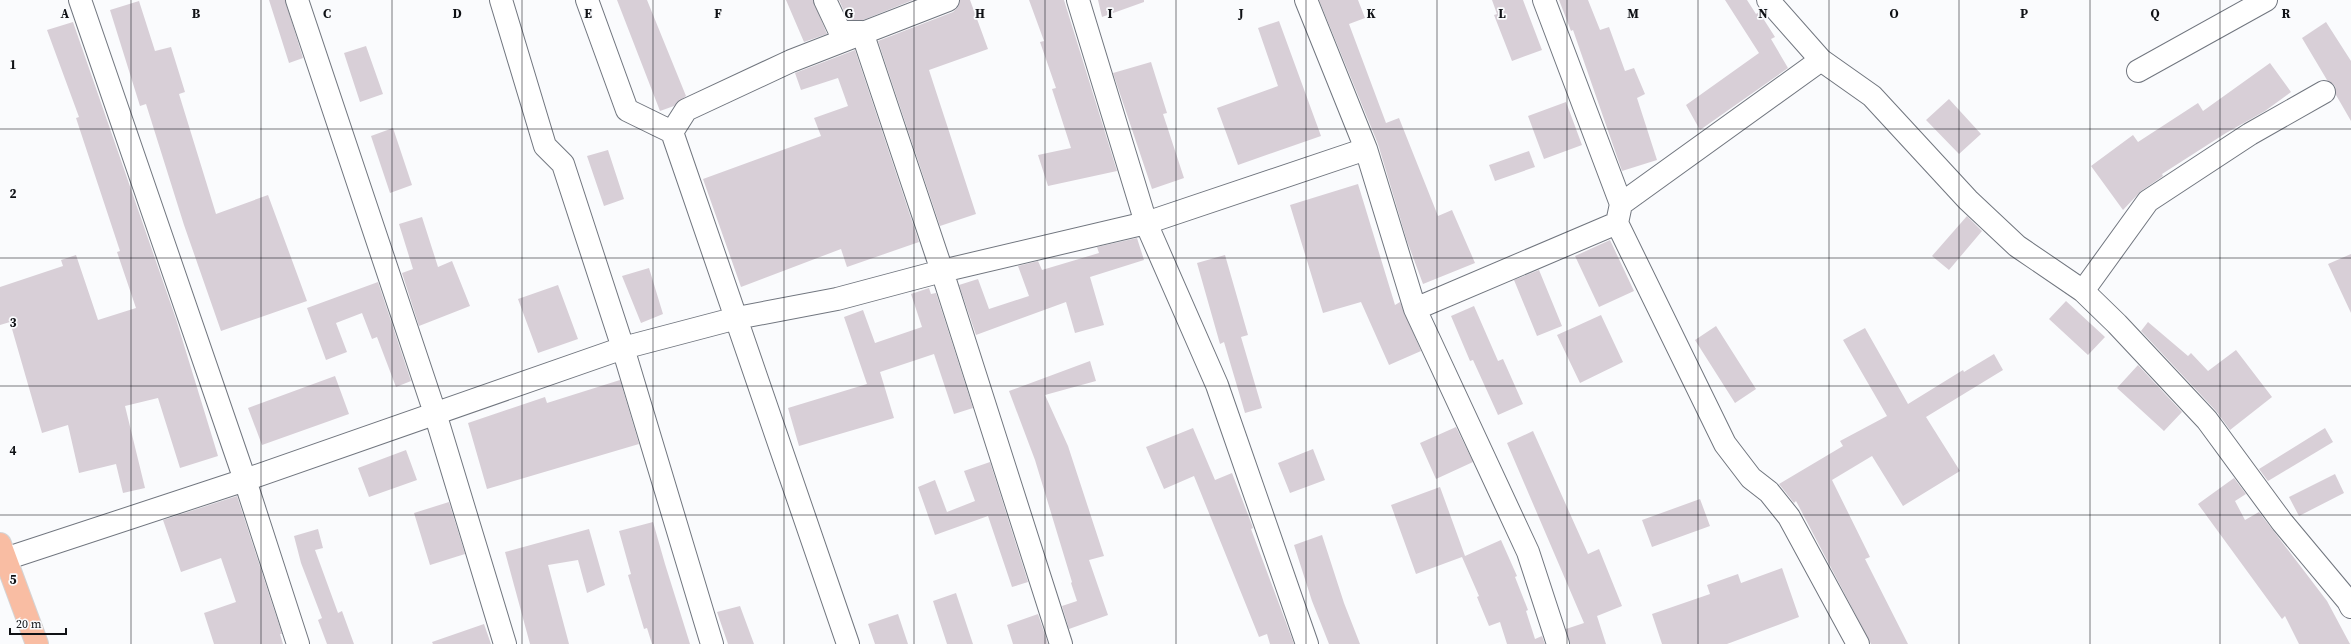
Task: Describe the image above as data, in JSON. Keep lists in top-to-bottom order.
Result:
{
  "scale_bar": "20 m",
  "grid": {
    "columns": [
      "A",
      "B",
      "C",
      "D",
      "E",
      "F",
      "G",
      "H",
      "I",
      "J",
      "K",
      "L",
      "M",
      "N",
      "O",
      "P",
      "Q",
      "R"
    ],
    "rows": [
      "1",
      "2",
      "3",
      "4",
      "5"
    ]
  }
}
